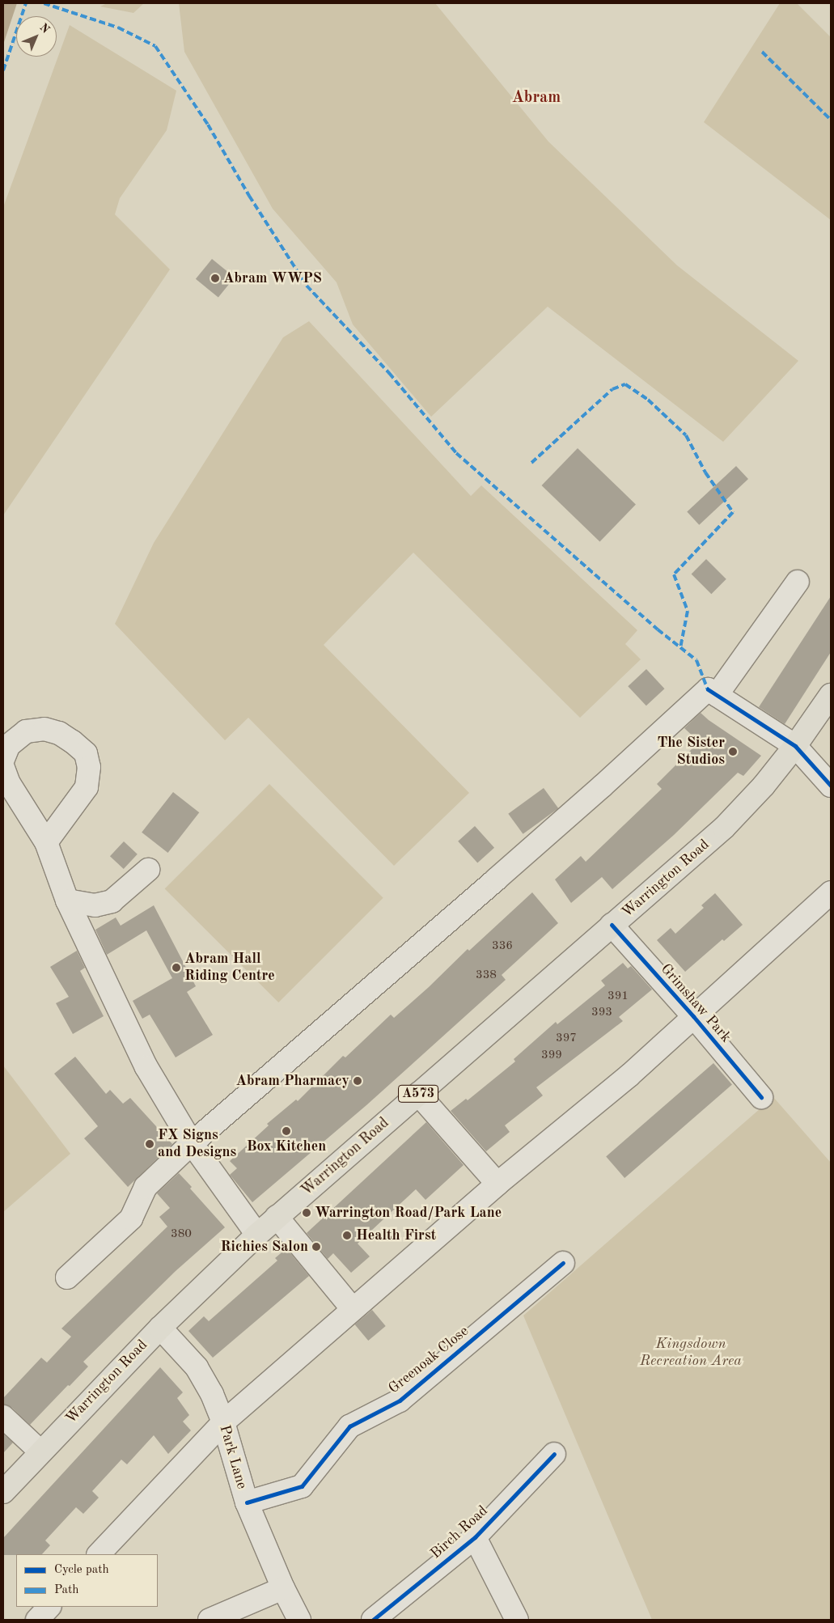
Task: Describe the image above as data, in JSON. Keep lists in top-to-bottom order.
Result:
{
  "streets": {
    "main road": ["Warrington Road", "A573"],
    "street": [
      "Grimshaw Park",
      "Greenoak Close",
      "Park Lane",
      "Birch Road"
    ]
  },
  "crossings": [
    ["Warrington Road", "Grimshaw Park"],
    ["Warrington Road", "Park Lane"],
    ["Greenoak Close", "Park Lane"]
  ],
  "districts": ["Abram"],
  "parks": ["Kingsdown Recreation Area"],
  "places": [
    "Abram WWPS",
    "The Sister Studios",
    "Abram Hall Riding Centre",
    "Abram Pharmacy",
    "Box Kitchen",
    "FX Signs and Designs",
    "Warrington Road/Park Lane",
    "Health First",
    "Richies Salon"
  ],
  "house_numbers": [
    "336",
    "338",
    "391",
    "393",
    "397",
    "399",
    "380"
  ],
  "legend": ["Cycle path", "Path"],
  "north": "top right"
}
